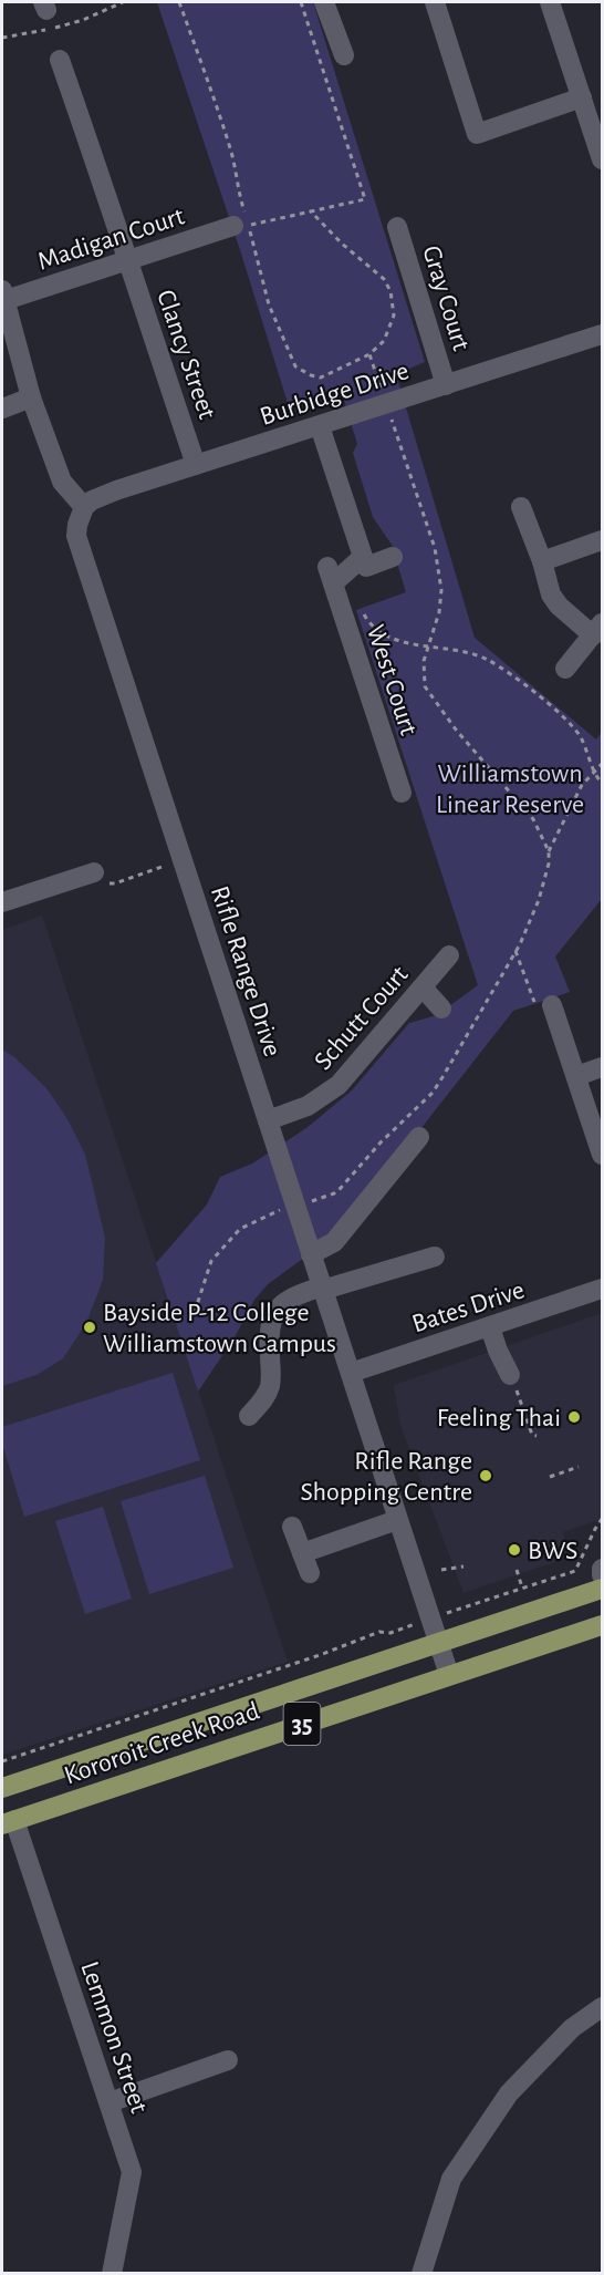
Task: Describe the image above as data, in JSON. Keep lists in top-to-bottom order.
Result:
{
  "streets": {
    "main road": ["35", "Kororoit Creek Road"],
    "street": [
      "Madigan Court",
      "Gray Court",
      "Clancy Street",
      "Burbidge Drive",
      "West Court",
      "Rifle Range Drive",
      "Schutt Court",
      "Bates Drive",
      "Lemmon Street"
    ]
  },
  "crossings": [
    ["Madigan Court", "Clancy Street"],
    ["Gray Court", "Burbidge Drive"],
    ["Clancy Street", "Burbidge Drive"],
    ["Burbidge Drive", "Rifle Range Drive"],
    ["Rifle Range Drive", "Schutt Court"],
    ["Rifle Range Drive", "Bates Drive"],
    ["Rifle Range Drive", "Kororoit Creek Road"],
    ["Kororoit Creek Road", "Lemmon Street"]
  ],
  "parks": ["Williamstown Linear Reserve"],
  "places": [
    "Bayside P-12 College Williamstown Campus",
    "Feeling Thai",
    "Rifle Range Shopping Centre",
    "BWS"
  ]
}
